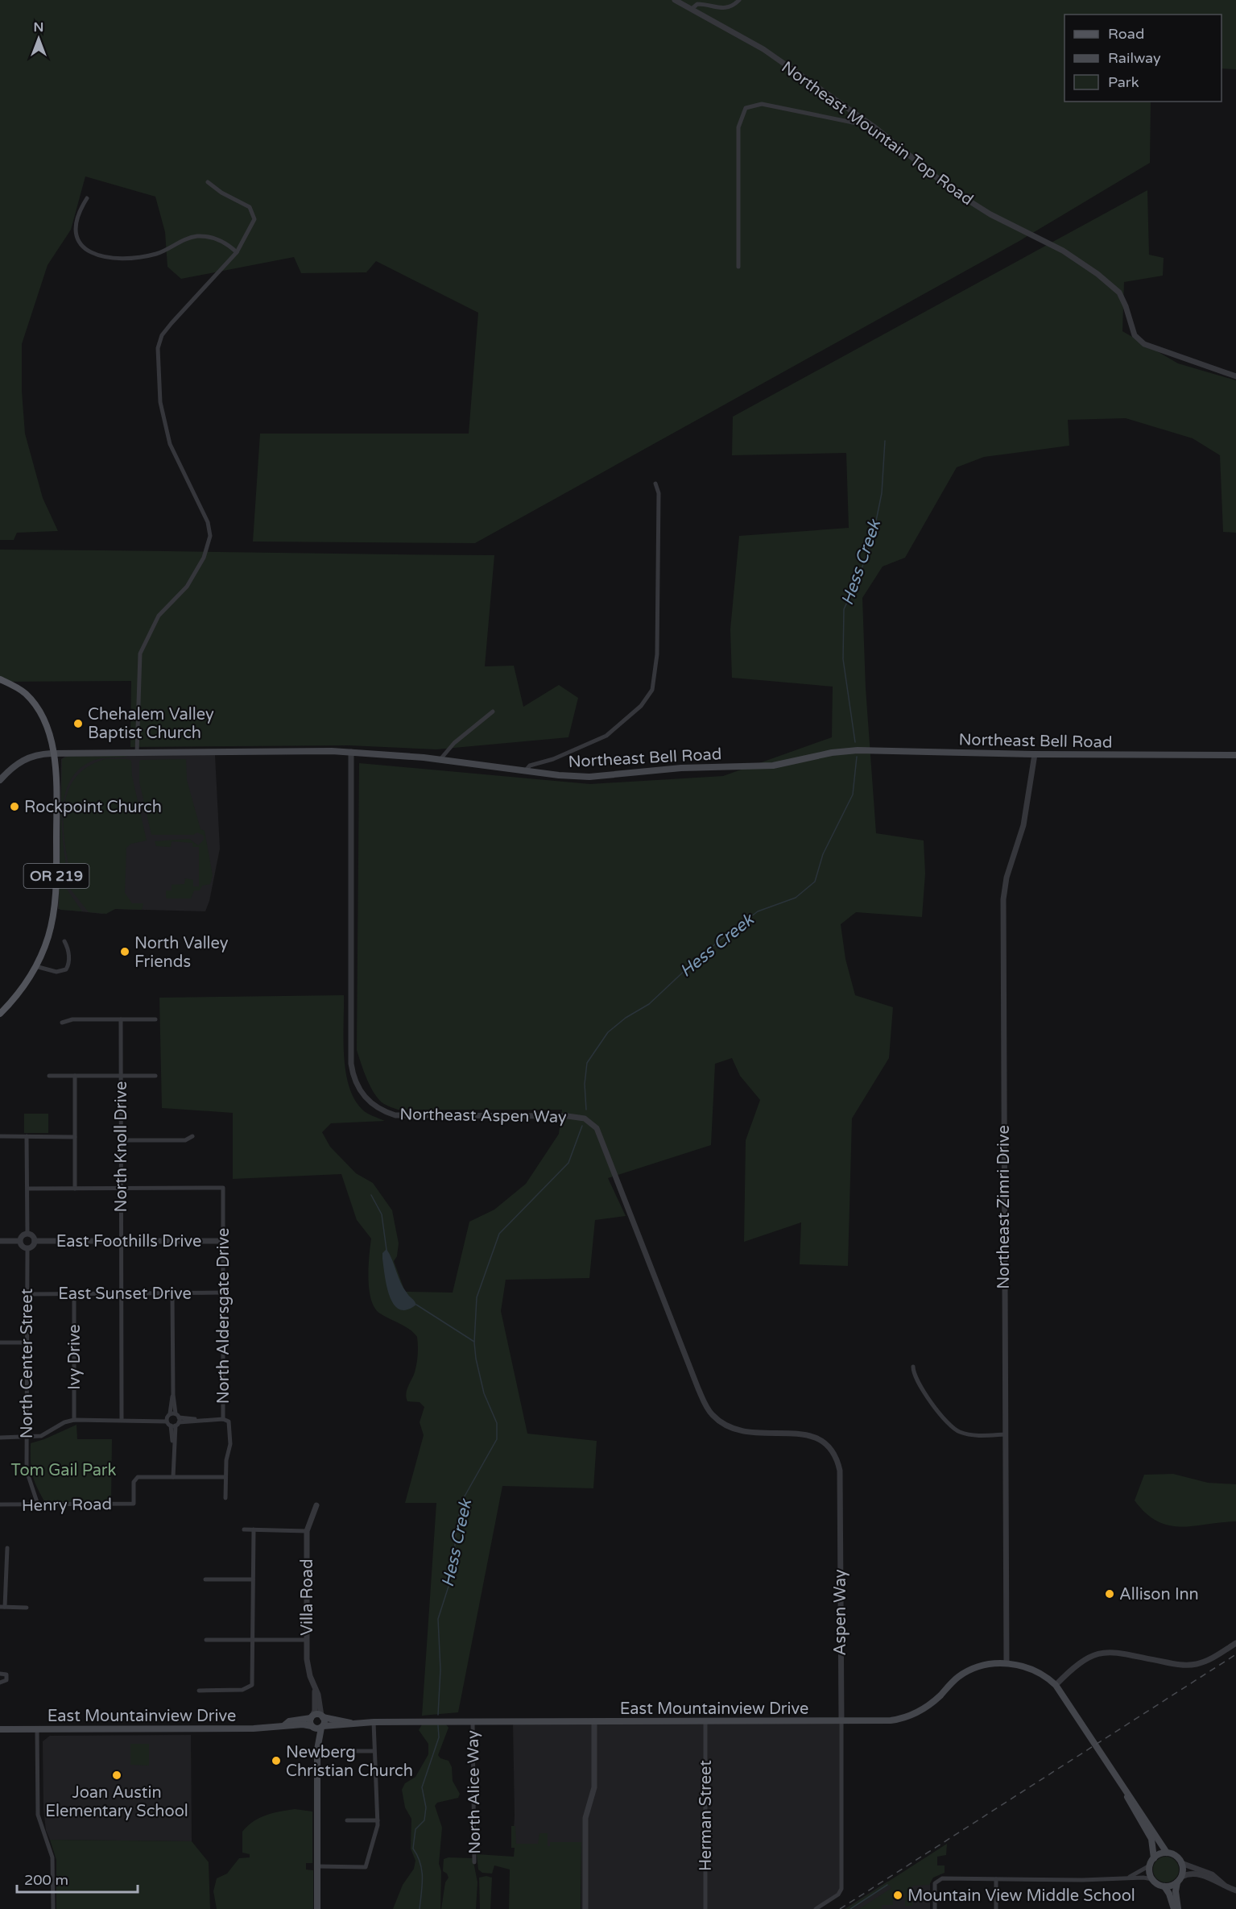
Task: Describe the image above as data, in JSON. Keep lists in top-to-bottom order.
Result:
{
  "streets": {
    "main road": ["Northeast Bell Road", "OR 219", "East Mountainview Drive"],
    "street": [
      "Northeast Mountain Top Road",
      "Northeast Aspen Way",
      "North Knoll Drive",
      "Northeast Zimri Drive",
      "East Foothills Drive",
      "East Sunset Drive",
      "North Aldersgate Drive",
      "Ivy Drive",
      "North Center Street",
      "Henry Road",
      "Villa Road",
      "Aspen Way",
      "North Alice Way",
      "Herman Street"
    ]
  },
  "crossings": [
    ["Northeast Bell Road", "OR 219"],
    ["Northeast Bell Road", "Northeast Aspen Way"],
    ["Northeast Bell Road", "Northeast Zimri Drive"],
    ["Northeast Aspen Way", "Aspen Way"],
    ["North Knoll Drive", "East Foothills Drive"],
    ["North Knoll Drive", "East Sunset Drive"],
    ["North Knoll Drive", "North Aldersgate Drive"],
    ["Northeast Zimri Drive", "East Mountainview Drive"],
    ["East Foothills Drive", "North Aldersgate Drive"],
    ["East Foothills Drive", "North Center Street"],
    ["East Sunset Drive", "North Aldersgate Drive"],
    ["East Sunset Drive", "Ivy Drive"],
    ["East Sunset Drive", "North Center Street"],
    ["North Center Street", "Henry Road"],
    ["Villa Road", "East Mountainview Drive"],
    ["Aspen Way", "East Mountainview Drive"],
    ["East Mountainview Drive", "North Alice Way"],
    ["East Mountainview Drive", "Herman Street"]
  ],
  "water": ["Hess Creek"],
  "parks": ["Tom Gail Park"],
  "places": [
    "Chehalem Valley Baptist Church",
    "Rockpoint Church",
    "North Valley Friends",
    "Allison Inn",
    "Newberg Christian Church",
    "Joan Austin Elementary School",
    "Mountain View Middle School"
  ],
  "legend": ["Road", "Railway", "Park"],
  "scale_bar": "200 m",
  "north": "top"
}
